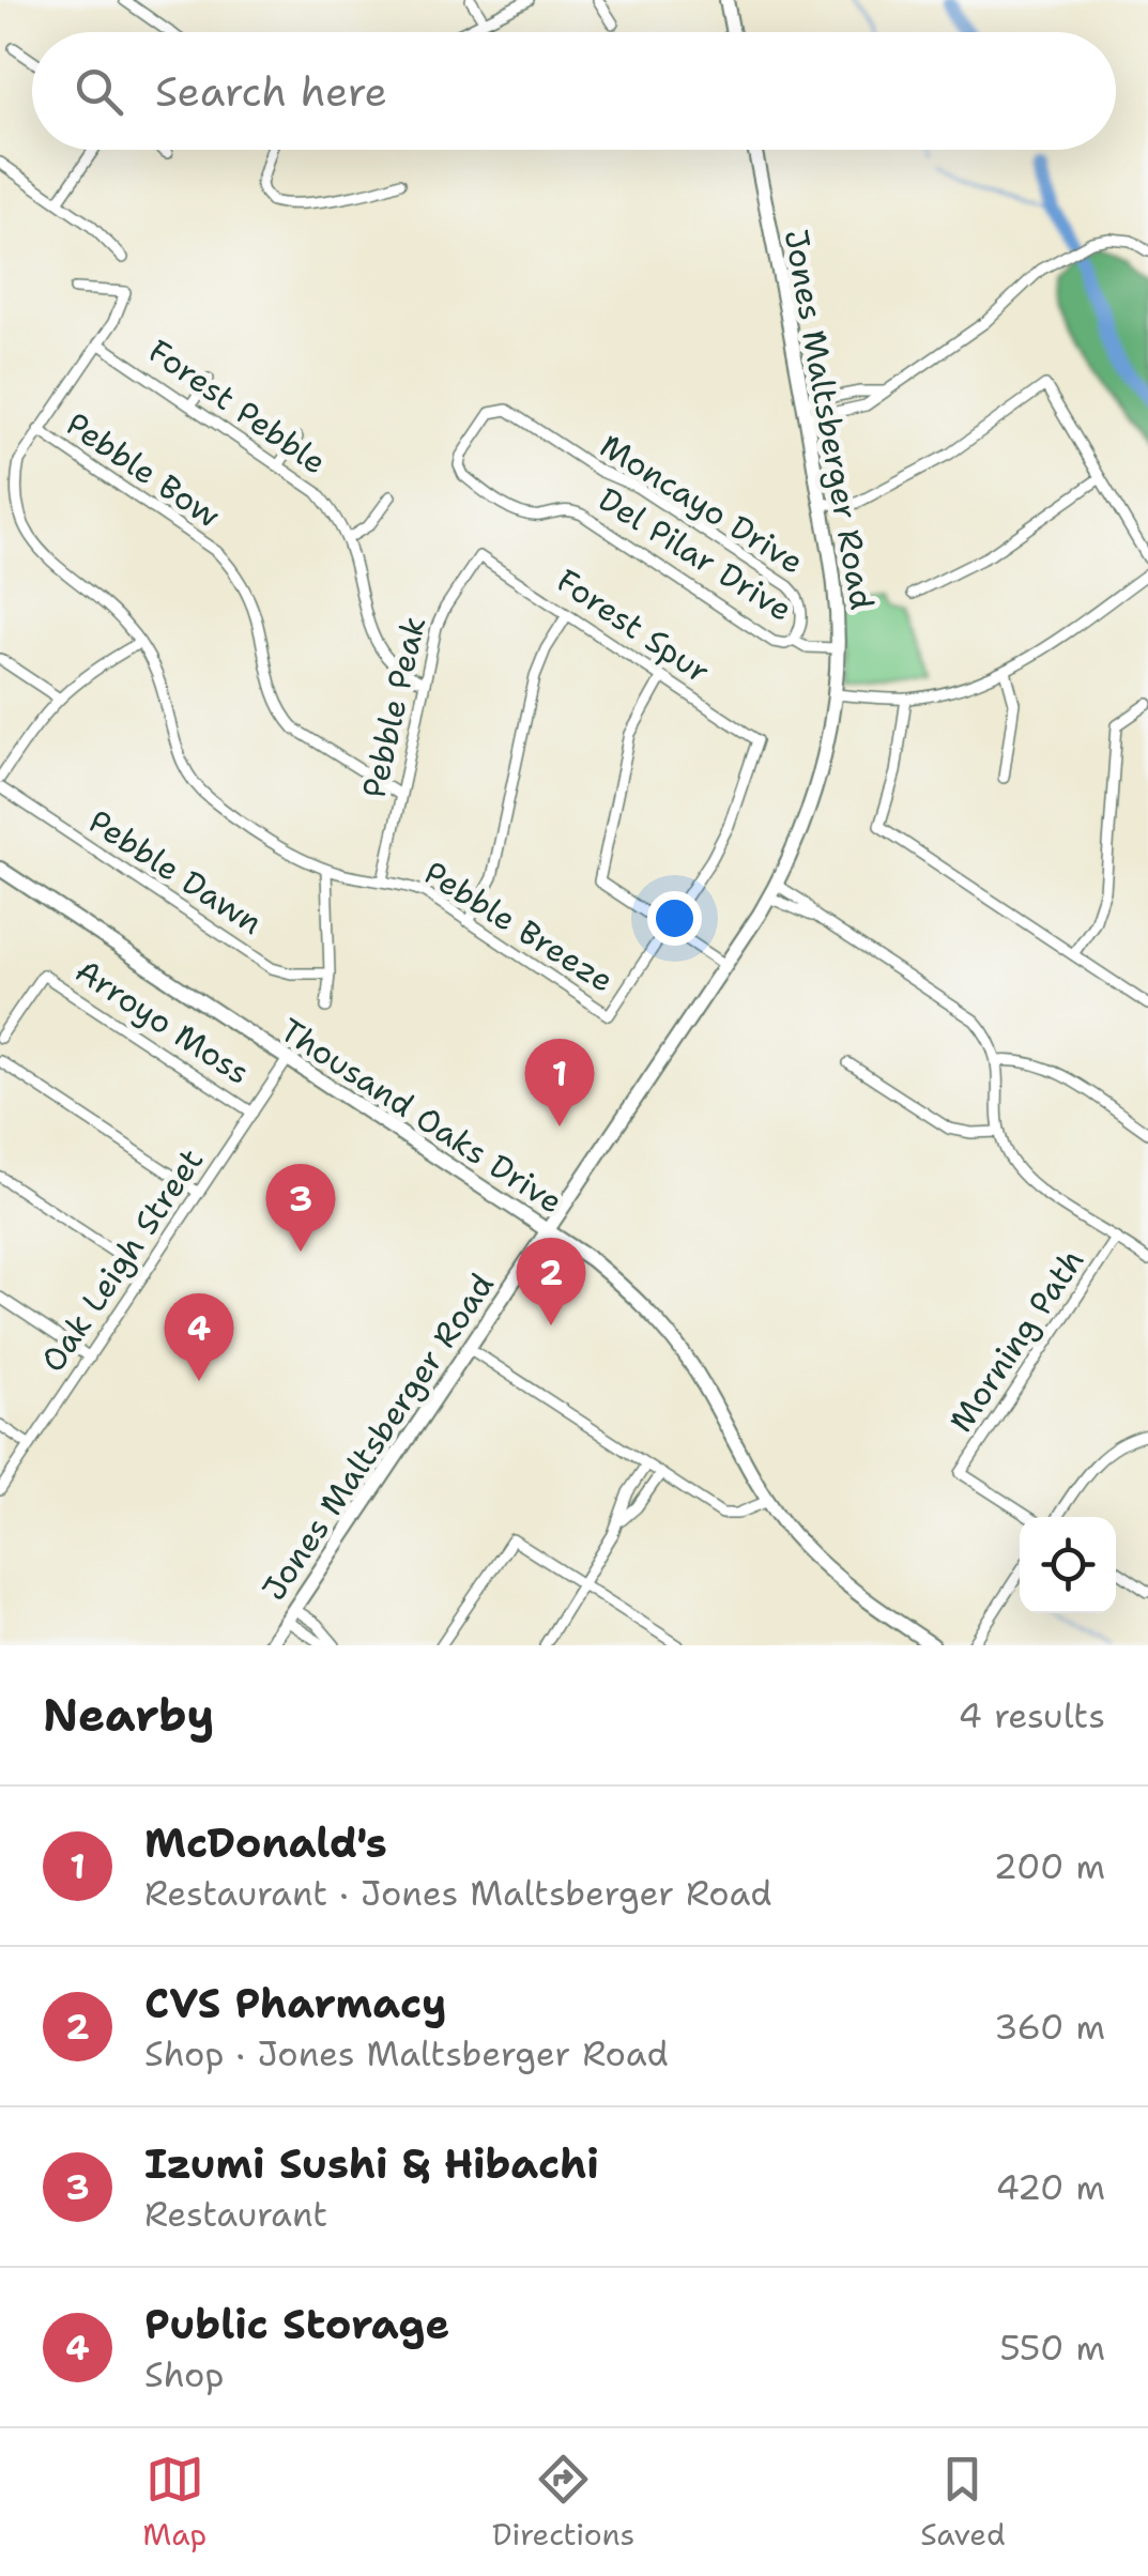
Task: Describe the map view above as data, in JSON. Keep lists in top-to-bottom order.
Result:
{
  "streets": {
    "main road": ["Jones Maltsberger Road", "Thousand Oaks Drive"],
    "street": [
      "Forest Pebble",
      "Pebble Bow",
      "Moncayo Drive",
      "Del Pilar Drive",
      "Forest Spur",
      "Pebble Peak",
      "Pebble Dawn",
      "Pebble Breeze",
      "Arroyo Moss",
      "Oak Leigh Street",
      "Morning Path"
    ]
  },
  "crossings": [
    ["Forest Pebble", "Pebble Peak"],
    ["Jones Maltsberger Road", "Thousand Oaks Drive"],
    ["Pebble Bow", "Pebble Peak"],
    ["Pebble Bow", "Pebble Breeze"],
    ["Moncayo Drive", "Del Pilar Drive"],
    ["Forest Spur", "Pebble Peak"],
    ["Forest Spur", "Pebble Breeze"],
    ["Pebble Peak", "Pebble Breeze"],
    ["Arroyo Moss", "Oak Leigh Street"],
    ["Thousand Oaks Drive", "Oak Leigh Street"]
  ],
  "page": {
    "search": "Search here",
    "pins": [
      "1",
      "3",
      "2",
      "4"
    ],
    "heading": ["Nearby", "4 results"],
    "list": [
      {
        "mark": "1",
        "name": "McDonald's",
        "note": "Restaurant · Jones Maltsberger Road",
        "value": "200 m"
      },
      {
        "mark": "2",
        "name": "CVS Pharmacy",
        "note": "Shop · Jones Maltsberger Road",
        "value": "360 m"
      },
      {
        "mark": "3",
        "name": "Izumi Sushi & Hibachi",
        "note": "Restaurant",
        "value": "420 m"
      },
      {
        "mark": "4",
        "name": "Public Storage",
        "note": "Shop",
        "value": "550 m"
      }
    ],
    "nav": ["Map", "Directions", "Saved"]
  }
}
